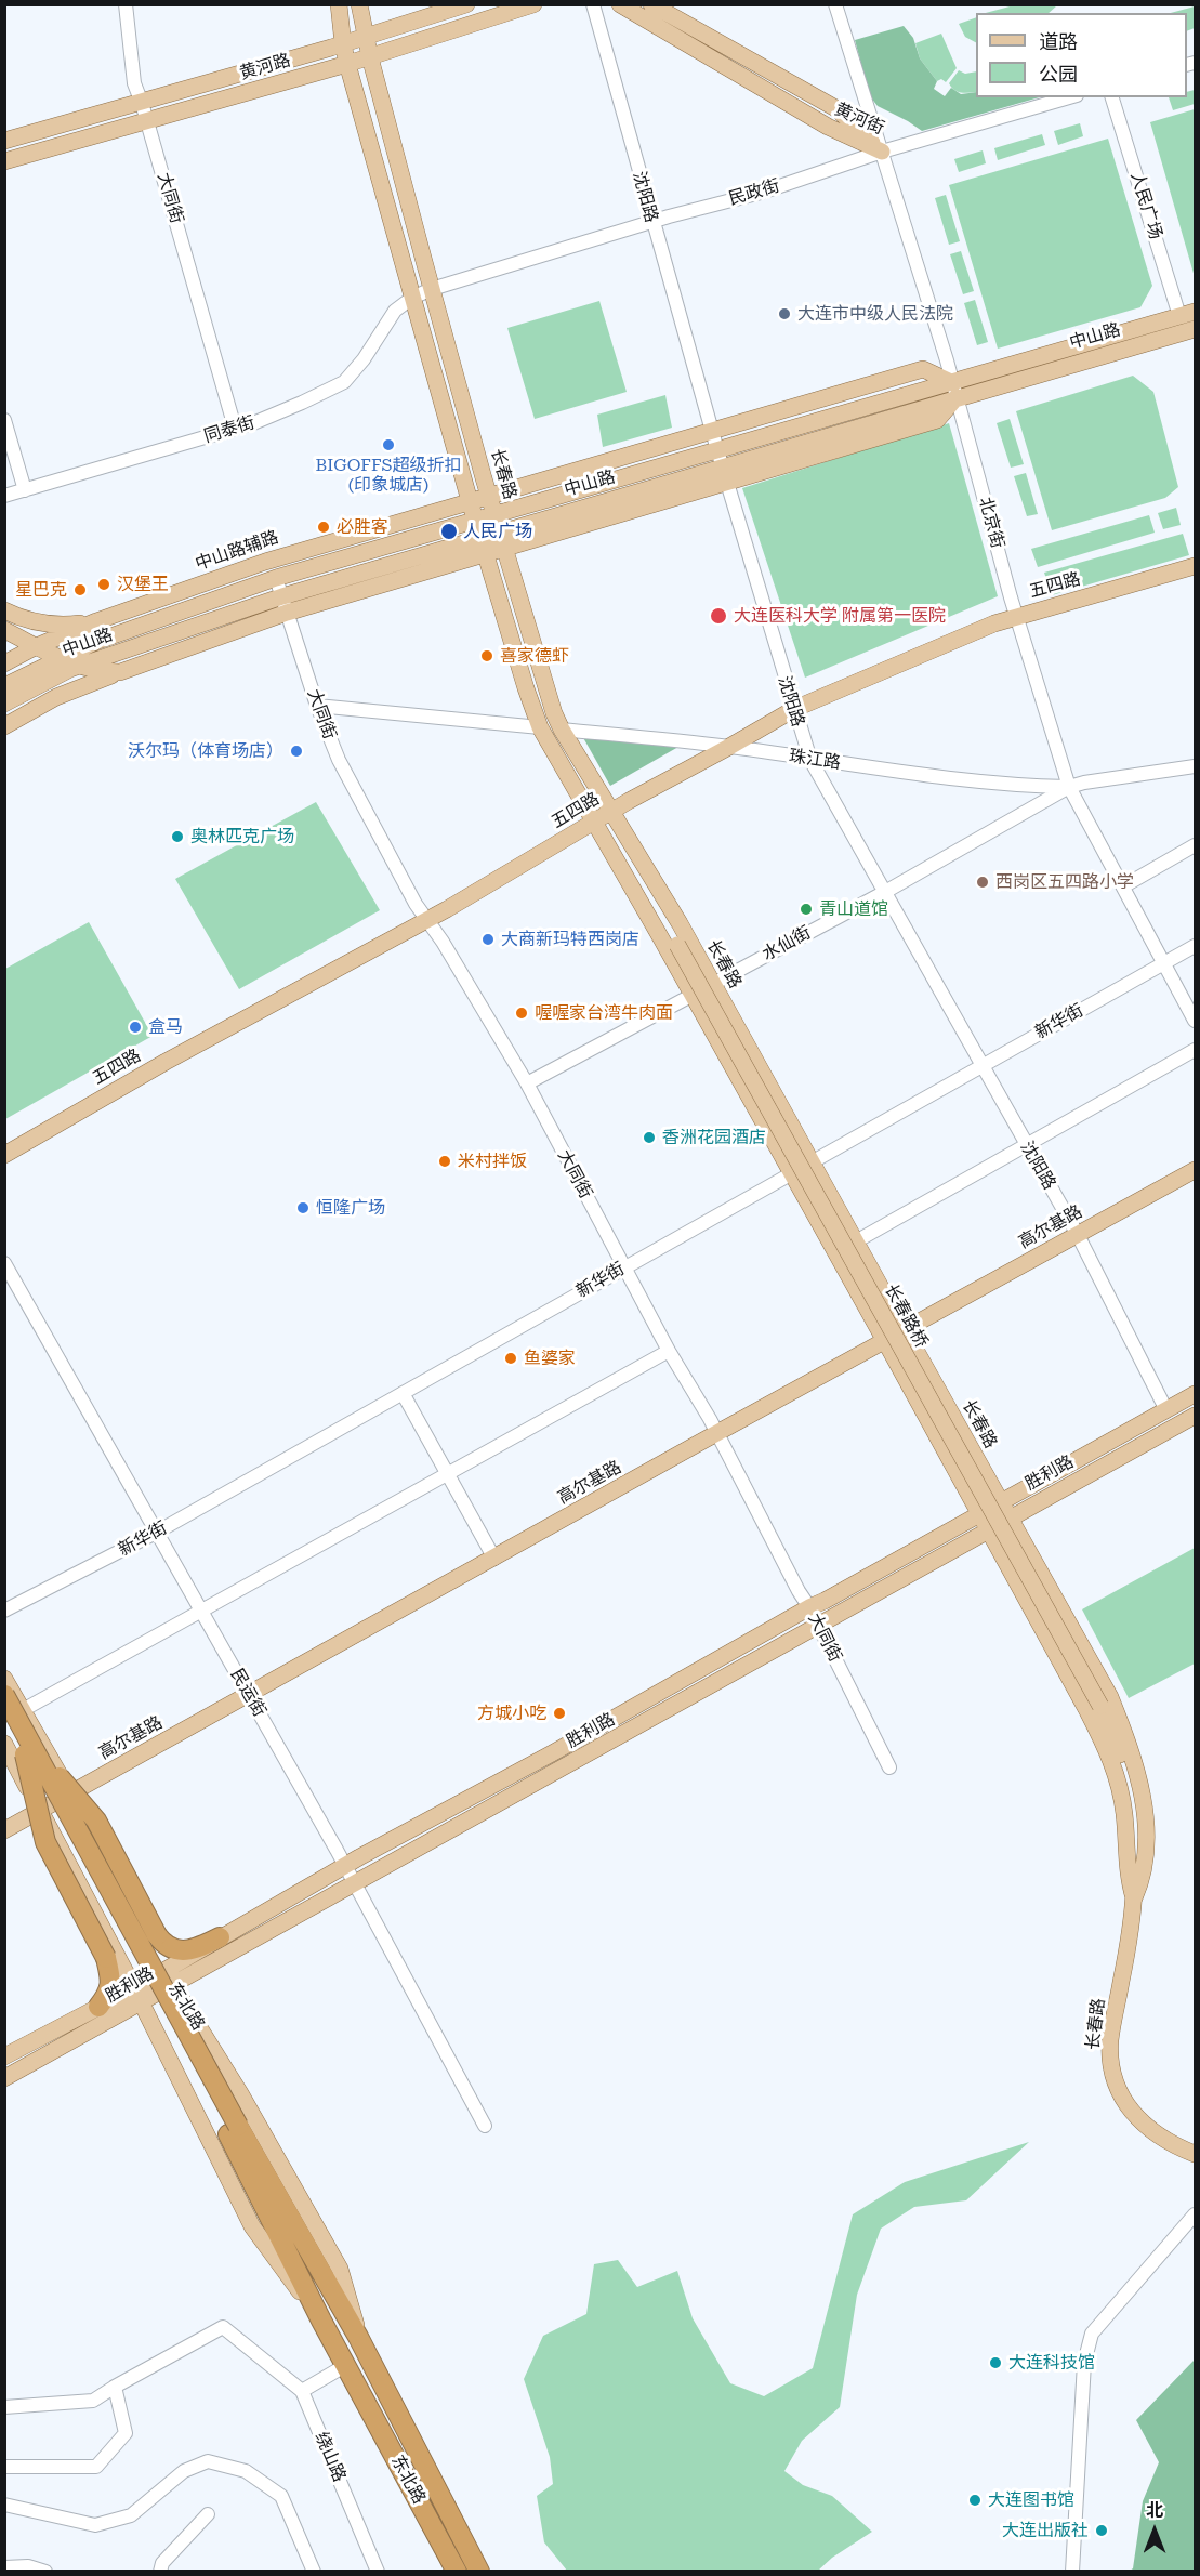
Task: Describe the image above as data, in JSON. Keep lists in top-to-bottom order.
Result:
{
  "streets": {
    "highway": ["东北路"],
    "main road": [
      "黄河路",
      "黄河街",
      "中山路",
      "长春路",
      "中山路辅路",
      "五四路",
      "高尔基路",
      "长春路桥",
      "胜利路"
    ],
    "street": [
      "民政街",
      "沈阳路",
      "大同街",
      "人民广场",
      "同泰街",
      "北京街",
      "珠江路",
      "水仙街",
      "新华街",
      "民运街",
      "绕山路"
    ]
  },
  "crossings": [
    ["黄河路", "大同街"],
    ["黄河路", "长春路"],
    ["黄河街", "民政街"],
    ["黄河街", "北京街"],
    ["民政街", "沈阳路"],
    ["民政街", "同泰街"],
    ["民政街", "长春路"],
    ["民政街", "北京街"],
    ["沈阳路", "中山路"],
    ["沈阳路", "中山路辅路"],
    ["沈阳路", "五四路"],
    ["沈阳路", "珠江路"],
    ["沈阳路", "水仙街"],
    ["沈阳路", "新华街"],
    ["沈阳路", "高尔基路"],
    ["沈阳路", "胜利路"],
    ["大同街", "中山路"],
    ["大同街", "同泰街"],
    ["大同街", "五四路"],
    ["大同街", "水仙街"],
    ["大同街", "新华街"],
    ["大同街", "高尔基路"],
    ["大同街", "胜利路"],
    ["人民广场", "中山路"],
    ["中山路", "长春路"],
    ["中山路", "北京街"],
    ["中山路", "中山路辅路"],
    ["同泰街", "长春路"],
    ["长春路", "中山路辅路"],
    ["长春路", "五四路"],
    ["长春路", "珠江路"],
    ["长春路", "水仙街"],
    ["长春路", "新华街"],
    ["长春路", "高尔基路"],
    ["长春路", "长春路桥"],
    ["长春路", "胜利路"],
    ["北京街", "中山路辅路"],
    ["北京街", "五四路"],
    ["北京街", "珠江路"],
    ["北京街", "水仙街"],
    ["北京街", "新华街"],
    ["五四路", "珠江路"],
    ["珠江路", "水仙街"],
    ["新华街", "民运街"],
    ["高尔基路", "民运街"],
    ["高尔基路", "东北路"],
    ["胜利路", "民运街"],
    ["胜利路", "东北路"]
  ],
  "places": [
    "大连市中级人民法院",
    "BIGOFFS超级折扣 (印象城店)",
    "必胜客",
    "人民广场",
    "汉堡王",
    "星巴克",
    "大连医科大学 附属第一医院",
    "喜家德虾",
    "沃尔玛（体育场店）",
    "奥林匹克广场",
    "西岗区五四路小学",
    "青山道馆",
    "大商新玛特西岗店",
    "喔喔家台湾牛肉面",
    "盒马",
    "香洲花园酒店",
    "米村拌饭",
    "恒隆广场",
    "鱼婆家",
    "方城小吃",
    "大连科技馆",
    "大连图书馆",
    "大连出版社"
  ],
  "legend": ["道路", "公园"],
  "north": "top"
}
